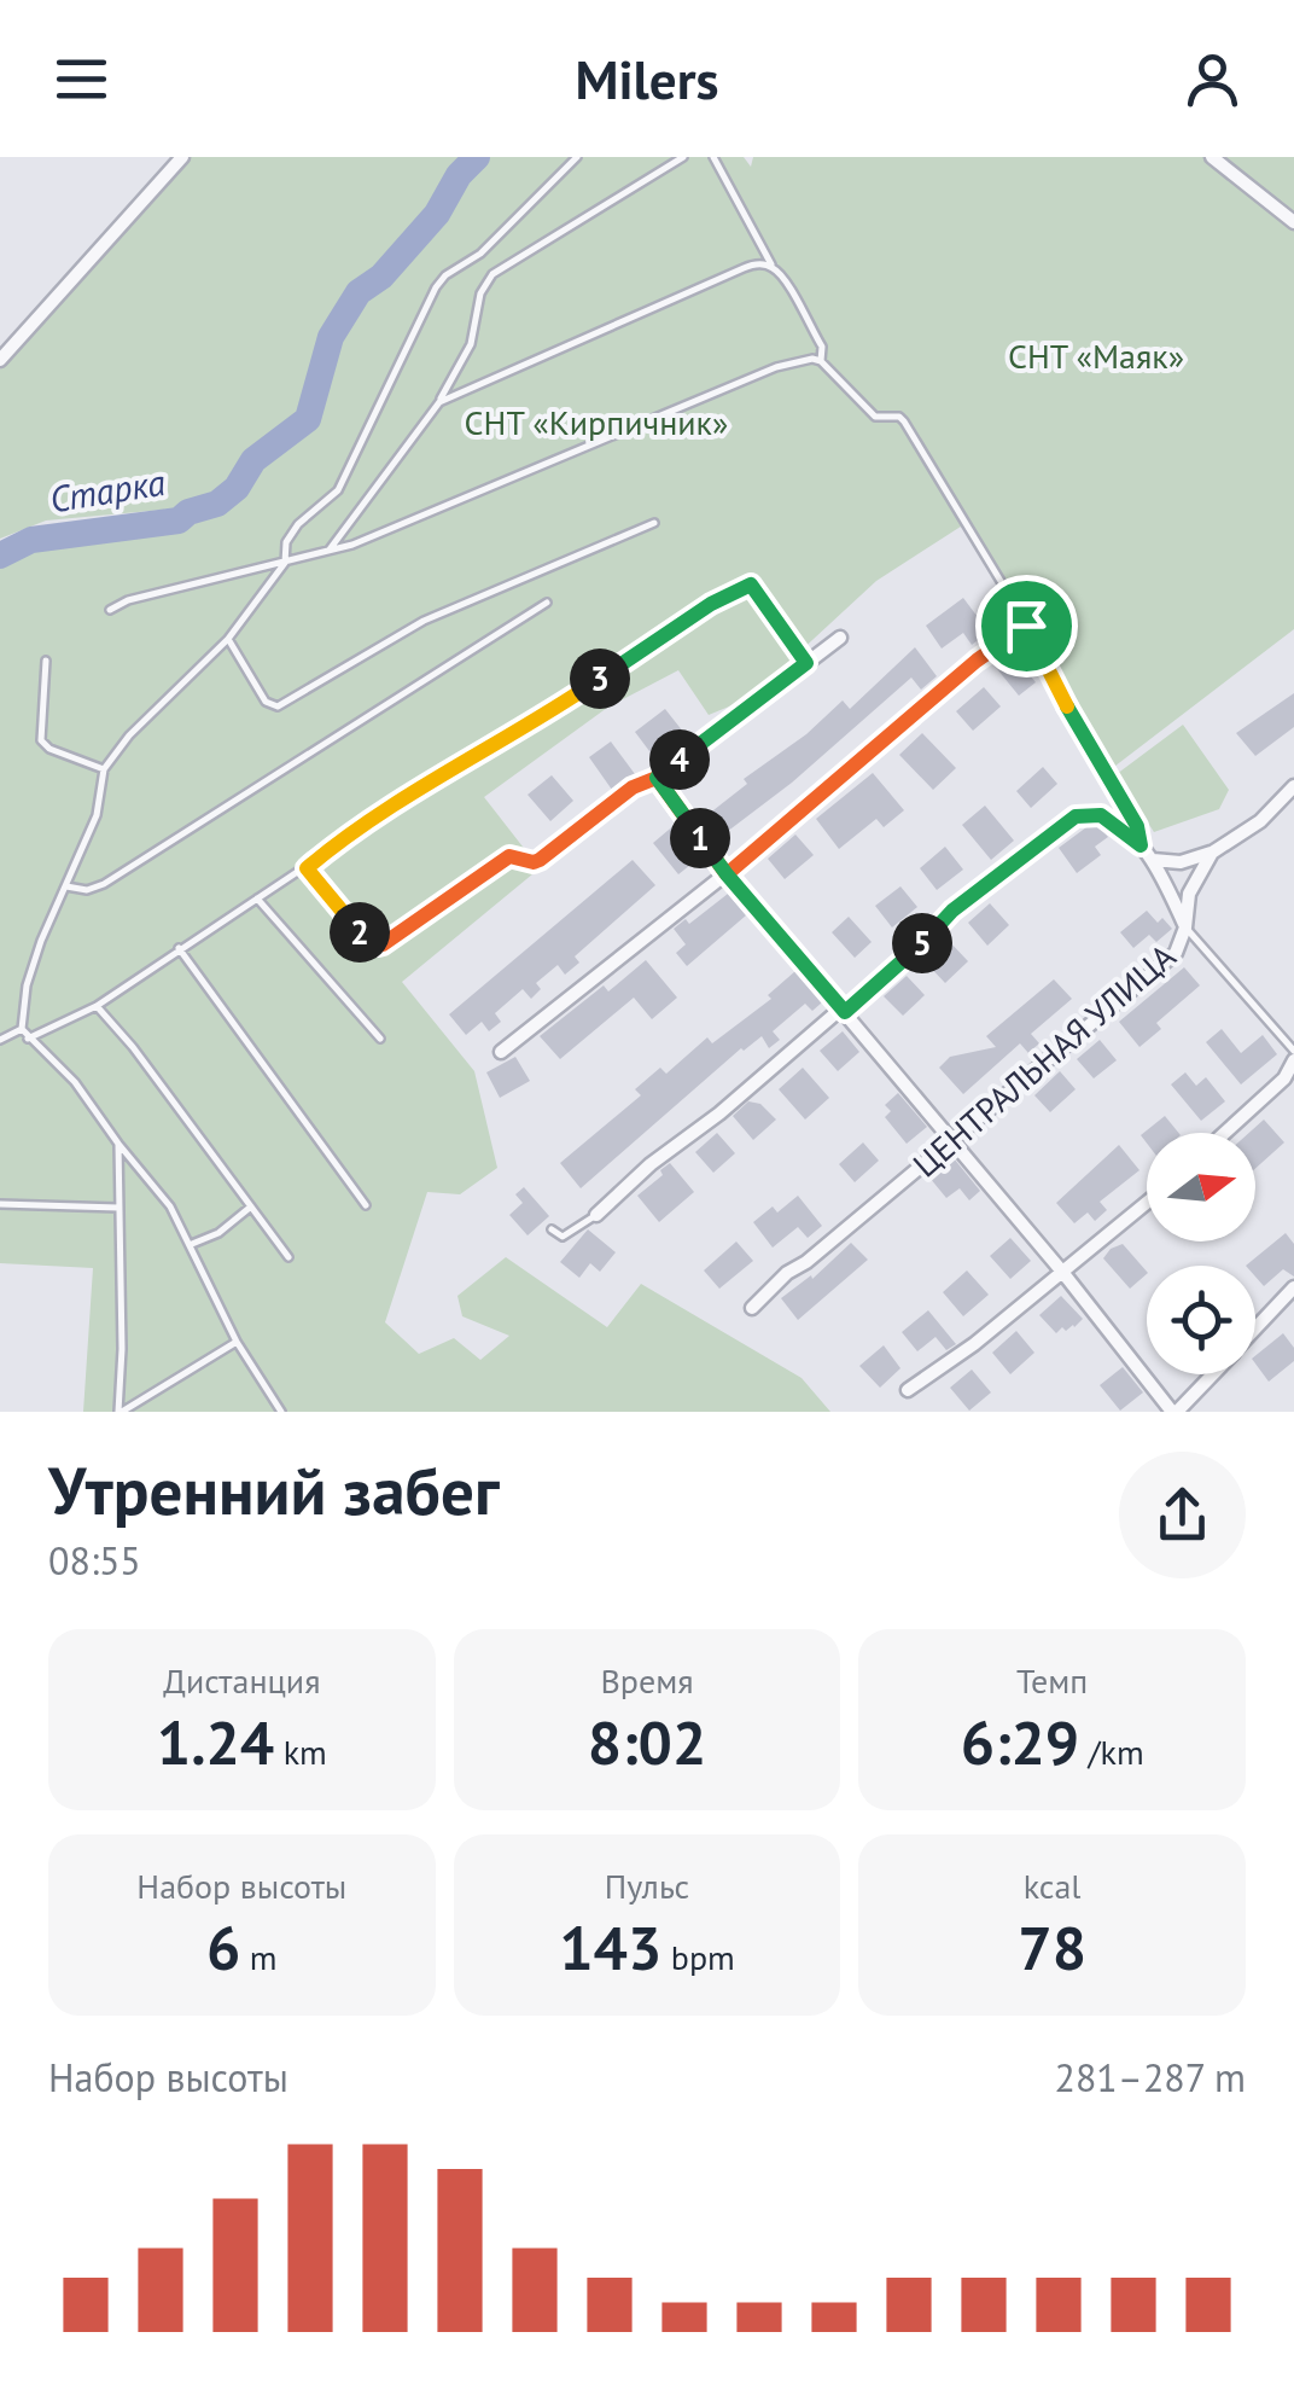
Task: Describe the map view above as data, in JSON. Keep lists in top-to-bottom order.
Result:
{
  "streets": {
    "street": ["ЦЕНТРАЛЬНАЯ УЛИЦА"]
  },
  "water": ["Старка"],
  "parks": ["СНТ «Маяк»", "СНТ «Кирпичник»"],
  "north": "right",
  "page": {
    "header": "Milers",
    "pins": [
      "3",
      "4",
      "1",
      "2",
      "5"
    ],
    "heading": ["Утренний забег", "08:55"],
    "stats": [
      ["Дистанция", "1.24 km"],
      ["Время", "8:02"],
      ["Темп", "6:29 /km"],
      ["Набор высоты", "6 m"],
      ["Пульс", "143 bpm"],
      ["kcal", "78"]
    ],
    "chart": ["Набор высоты", "281–287 m"]
  }
}
